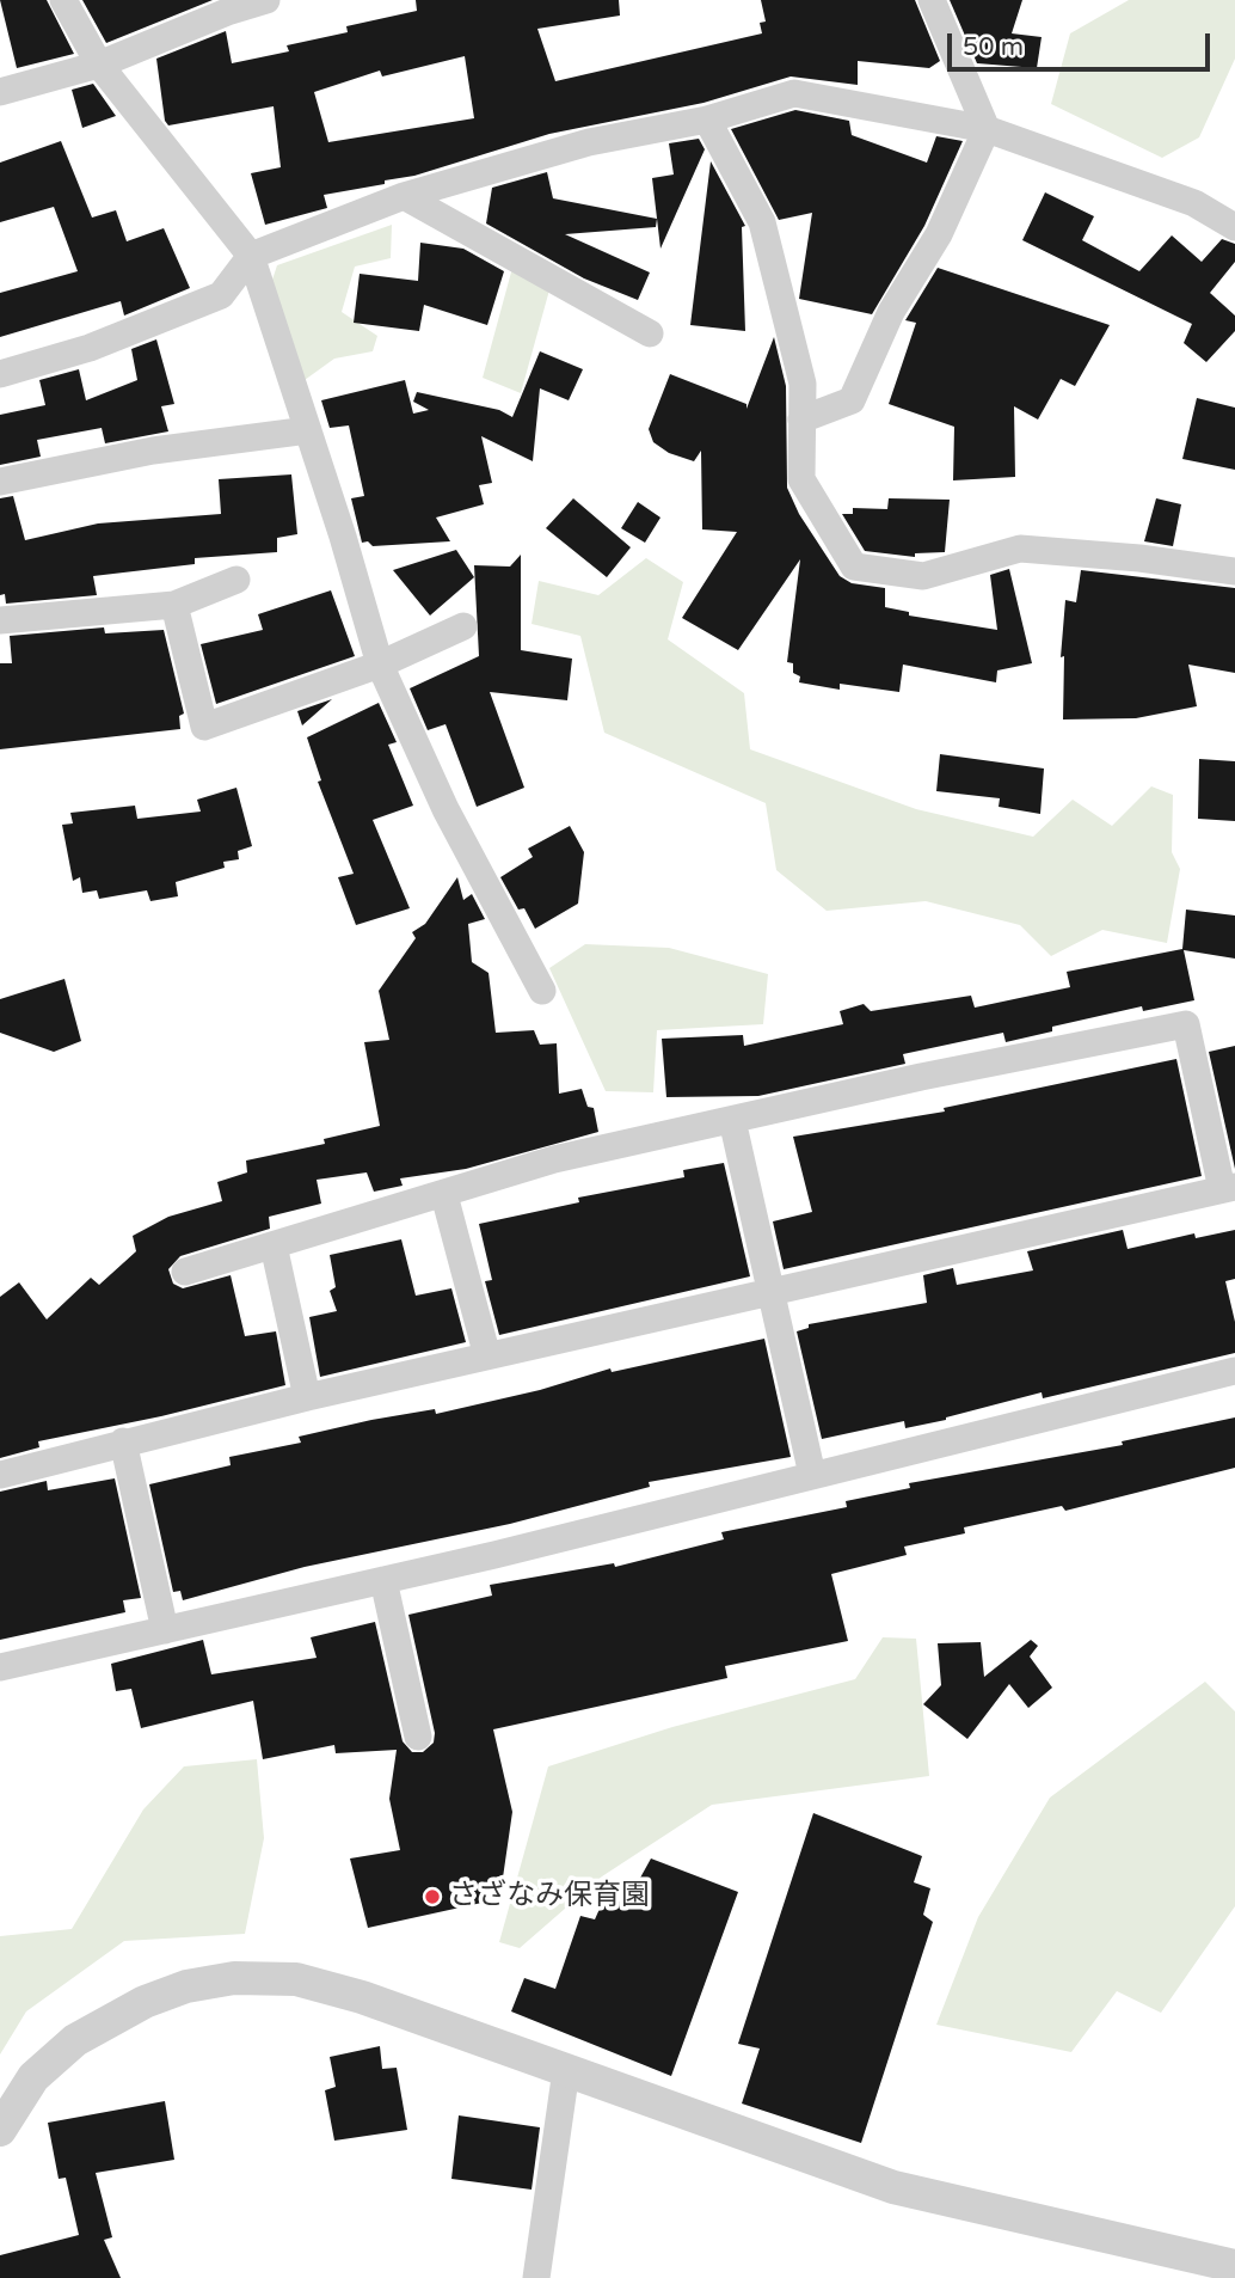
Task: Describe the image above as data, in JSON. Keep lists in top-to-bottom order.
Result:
{
  "places": ["さざなみ保育園"],
  "scale_bar": "50 m"
}
